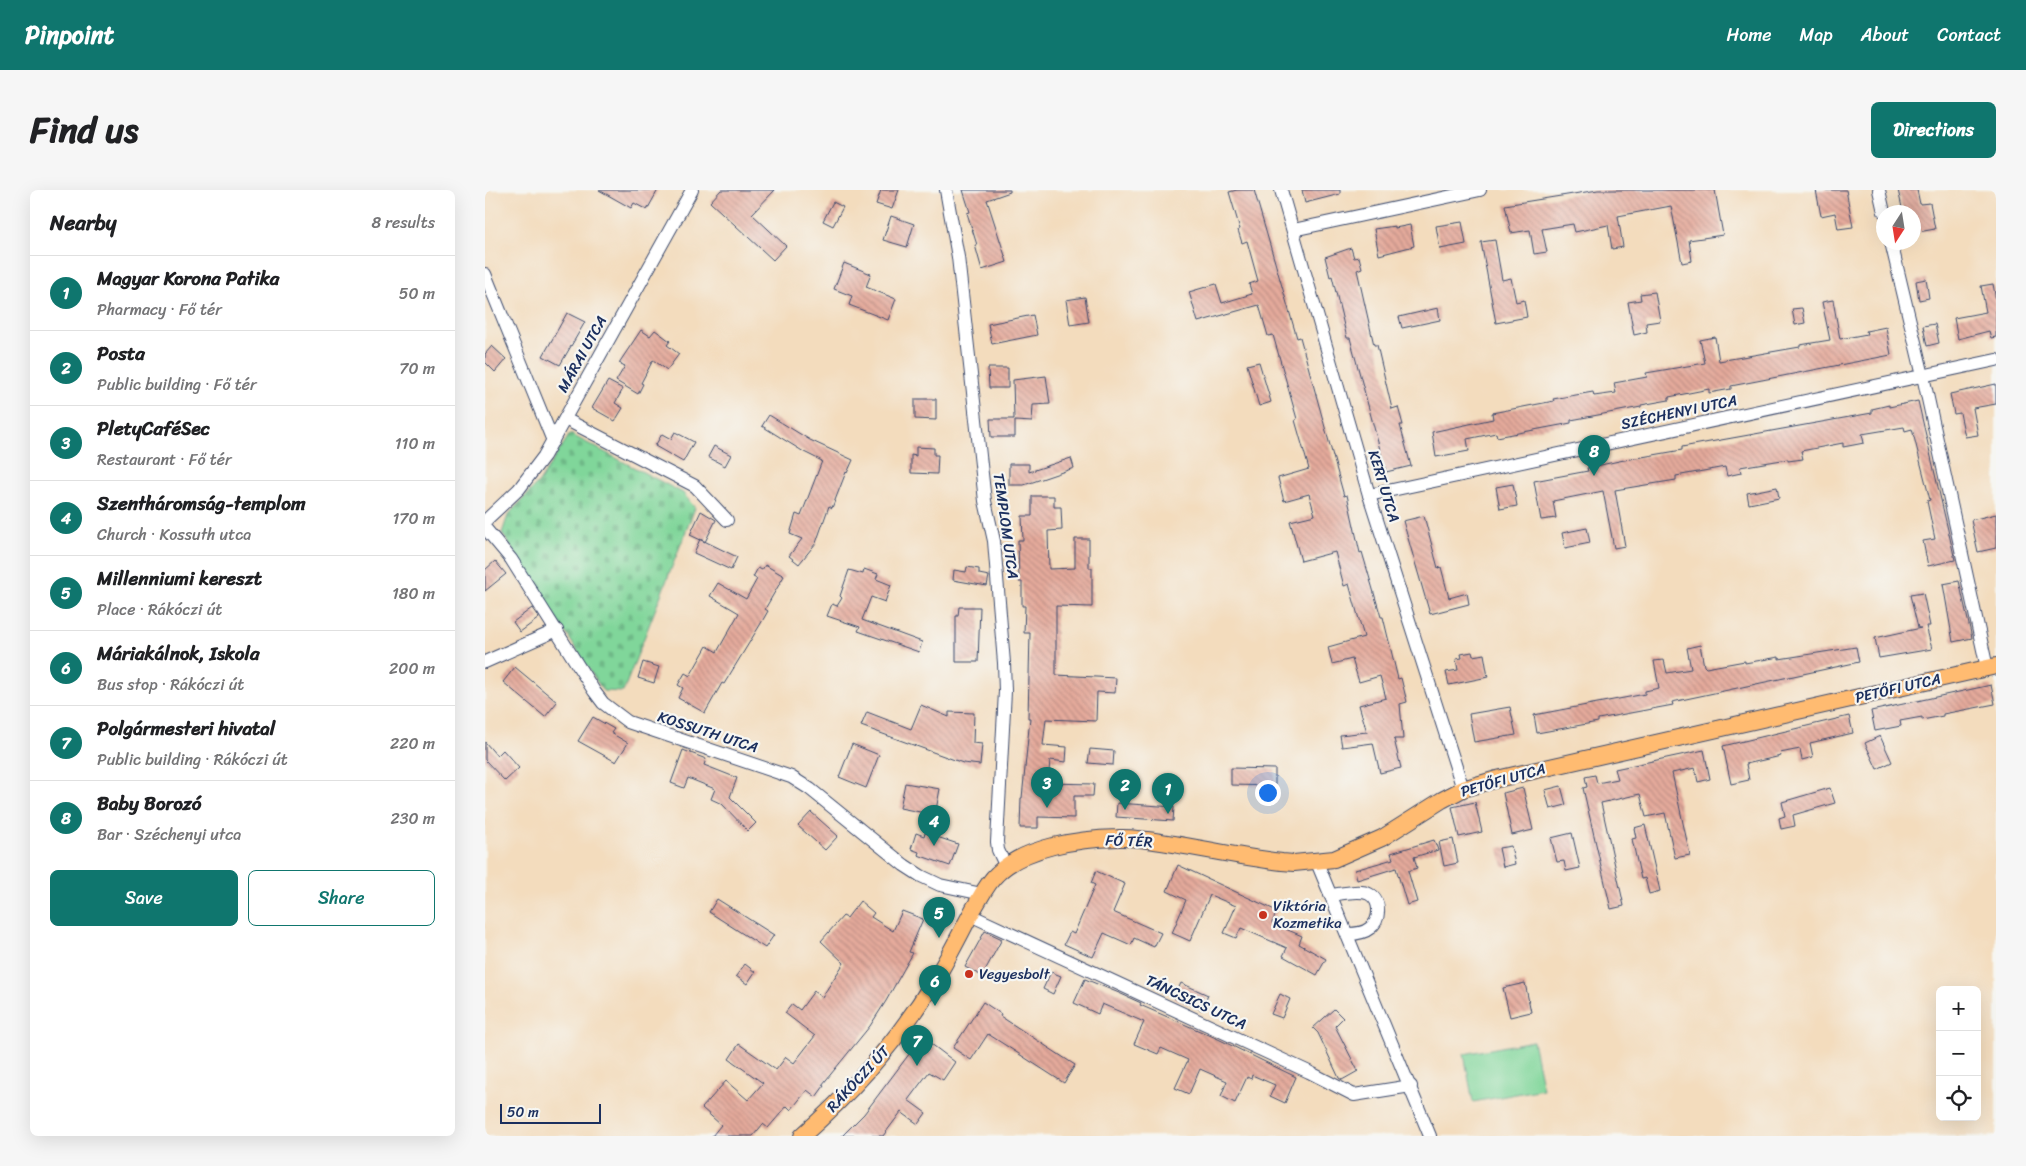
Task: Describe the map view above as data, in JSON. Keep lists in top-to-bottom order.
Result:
{
  "streets": {
    "main road": ["PETŐFI UTCA", "FŐ TÉR", "RÁKÓCZI ÚT"],
    "street": [
      "MÁRAI UTCA",
      "SZÉCHENYI UTCA",
      "KERT UTCA",
      "TEMPLOM UTCA",
      "KOSSUTH UTCA",
      "TÁNCSICS UTCA"
    ]
  },
  "crossings": [
    ["SZÉCHENYI UTCA", "KERT UTCA"],
    ["KERT UTCA", "PETŐFI UTCA"],
    ["TEMPLOM UTCA", "FŐ TÉR"],
    ["PETŐFI UTCA", "FŐ TÉR"],
    ["KOSSUTH UTCA", "FŐ TÉR"],
    ["FŐ TÉR", "TÁNCSICS UTCA"],
    ["FŐ TÉR", "RÁKÓCZI ÚT"],
    ["TÁNCSICS UTCA", "RÁKÓCZI ÚT"]
  ],
  "places": ["Viktória Kozmetika", "Vegyesbolt"],
  "scale_bar": "50 m",
  "north": "bottom",
  "page": {
    "header": "Pinpoint",
    "nav": [
      "Home",
      "Map",
      "About",
      "Contact"
    ],
    "title": "Find us",
    "buttons": [
      "Directions",
      ["Save", "Share"]
    ],
    "heading": ["Nearby", "8 results"],
    "list": [
      {
        "mark": "1",
        "name": "Magyar Korona Patika",
        "note": "Pharmacy · Fő tér",
        "value": "50 m"
      },
      {
        "mark": "2",
        "name": "Posta",
        "note": "Public building · Fő tér",
        "value": "70 m"
      },
      {
        "mark": "3",
        "name": "PletyCaféSec",
        "note": "Restaurant · Fő tér",
        "value": "110 m"
      },
      {
        "mark": "4",
        "name": "Szentháromság-templom",
        "note": "Church · Kossuth utca",
        "value": "170 m"
      },
      {
        "mark": "5",
        "name": "Millenniumi kereszt",
        "note": "Place · Rákóczi út",
        "value": "180 m"
      },
      {
        "mark": "6",
        "name": "Máriakálnok, Iskola",
        "note": "Bus stop · Rákóczi út",
        "value": "200 m"
      },
      {
        "mark": "7",
        "name": "Polgármesteri hivatal",
        "note": "Public building · Rákóczi út",
        "value": "220 m"
      },
      {
        "mark": "8",
        "name": "Baby Borozó",
        "note": "Bar · Széchenyi utca",
        "value": "230 m"
      }
    ],
    "pins": [
      "8",
      "3",
      "2",
      "1",
      "4",
      "5",
      "6",
      "7"
    ],
    "map_buttons": ["+", "−"],
    "scale": "50 m"
  }
}
